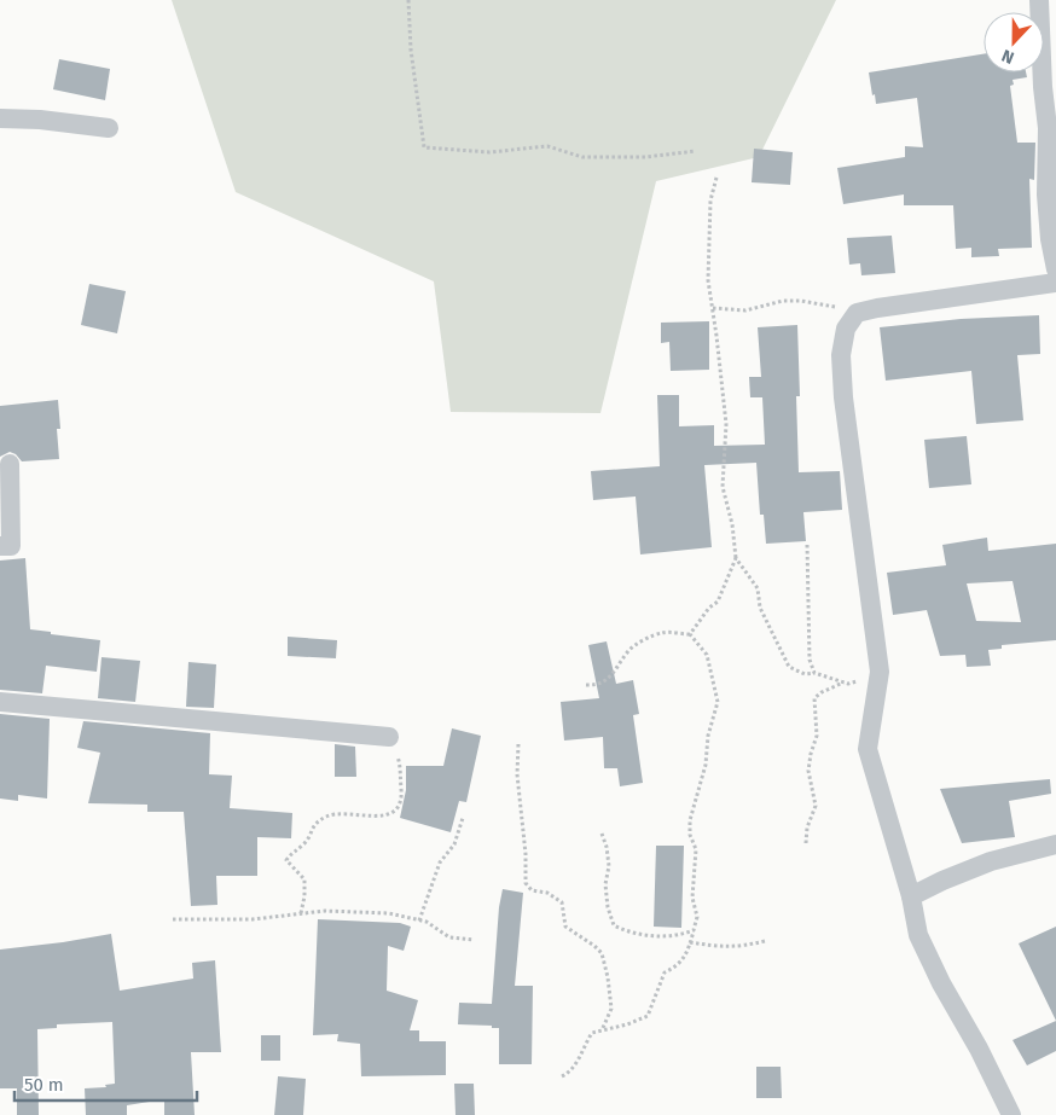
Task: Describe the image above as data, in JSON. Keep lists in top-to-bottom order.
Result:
{
  "scale_bar": "50 m",
  "north": "bottom"
}
